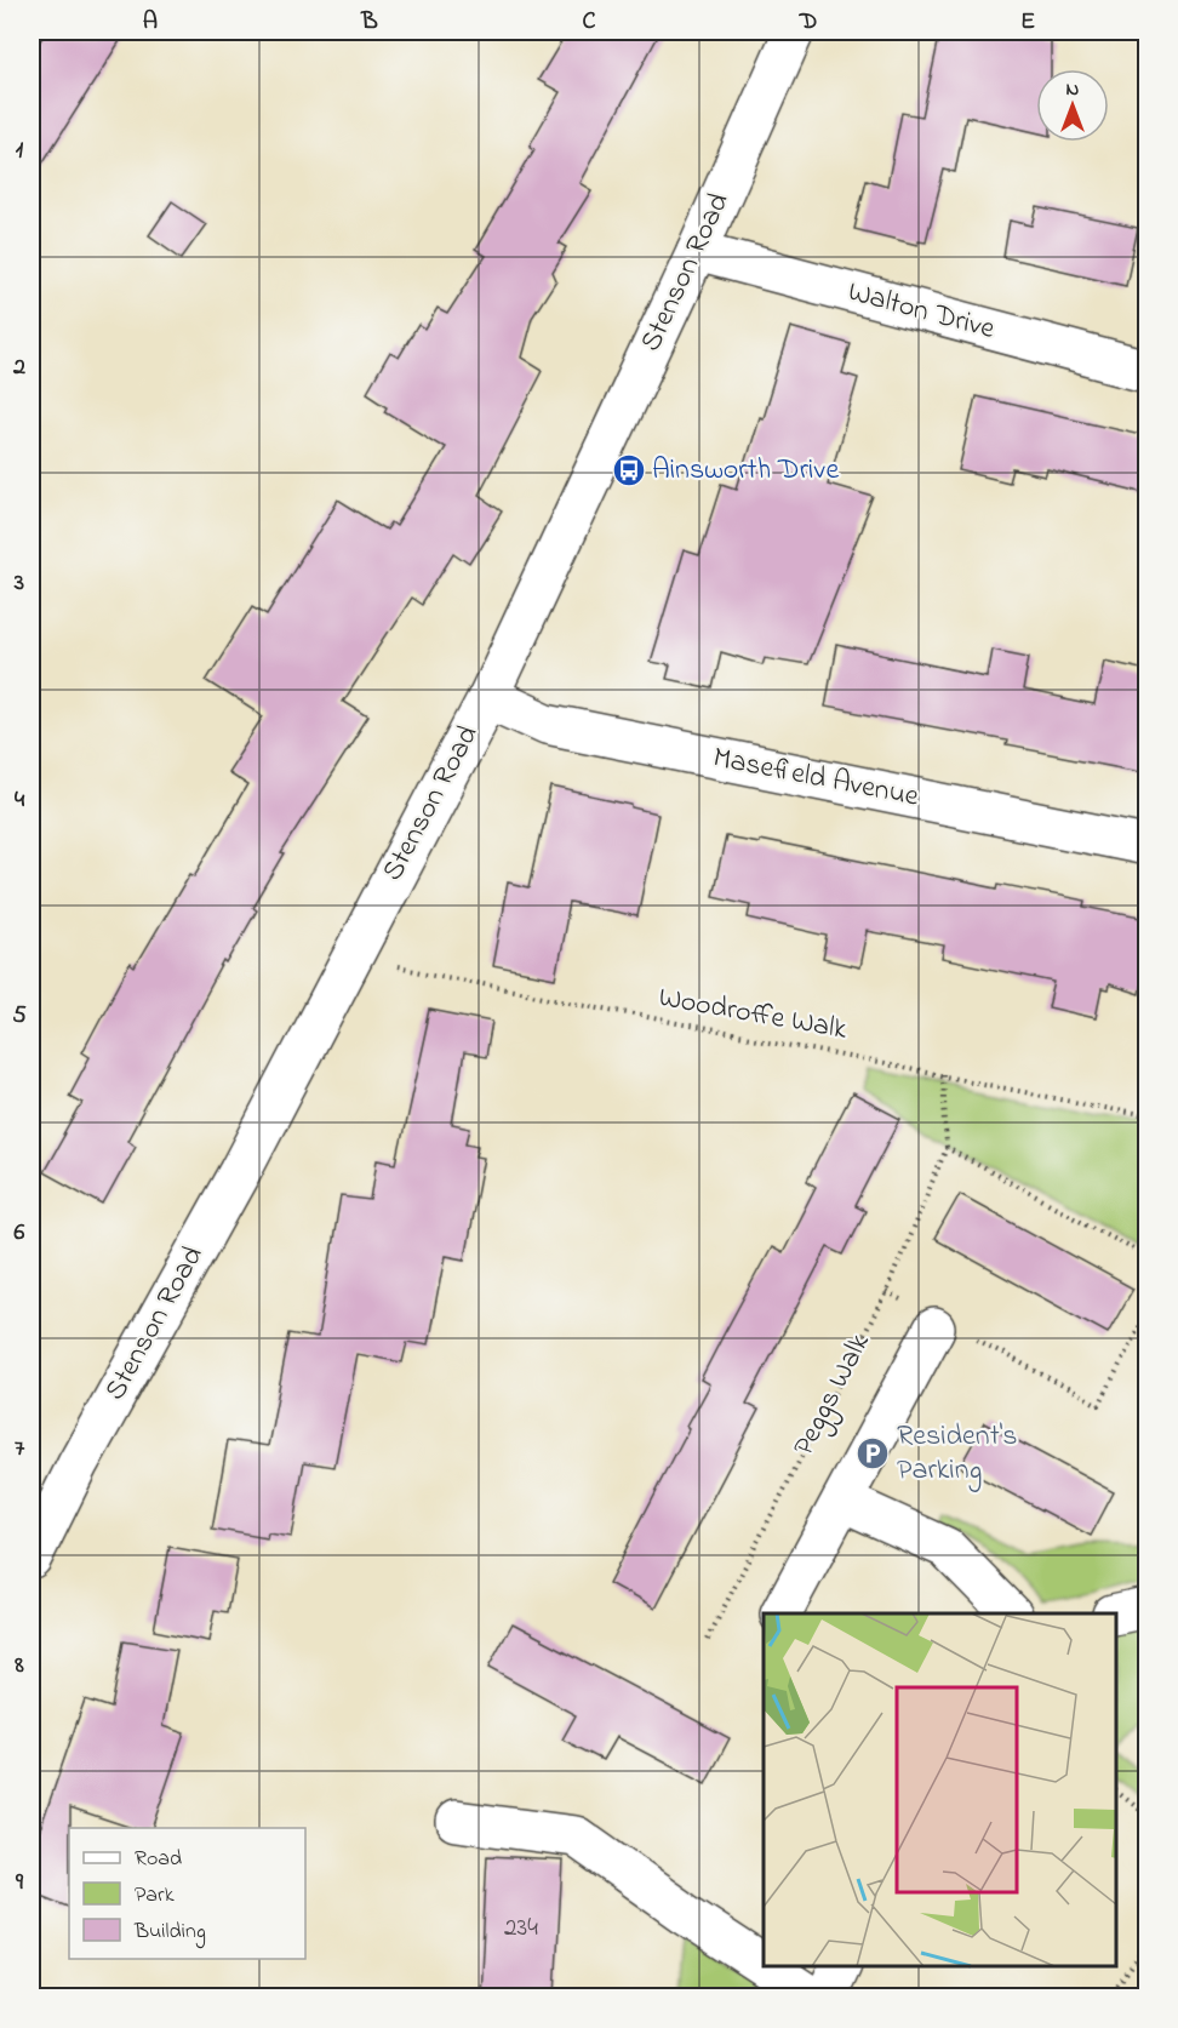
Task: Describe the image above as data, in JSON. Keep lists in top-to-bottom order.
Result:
{
  "streets": {
    "street": [
      "Stenson Road",
      "Walton Drive",
      "Masefield Avenue",
      "Peggs Walk"
    ],
    "path": ["Woodroffe Walk"]
  },
  "crossings": [
    ["Stenson Road", "Walton Drive"],
    ["Stenson Road", "Masefield Avenue"],
    ["Stenson Road", "Woodroffe Walk"]
  ],
  "places": {
    "bus stop": ["Ainsworth Drive"],
    "parking": ["Resident's Parking"]
  },
  "house_numbers": ["234"],
  "legend": ["Road", "Park", "Building"],
  "north": "top",
  "grid": {
    "columns": [
      "A",
      "B",
      "C",
      "D",
      "E"
    ],
    "rows": [
      "1",
      "2",
      "3",
      "4",
      "5",
      "6",
      "7",
      "8",
      "9"
    ]
  }
}
